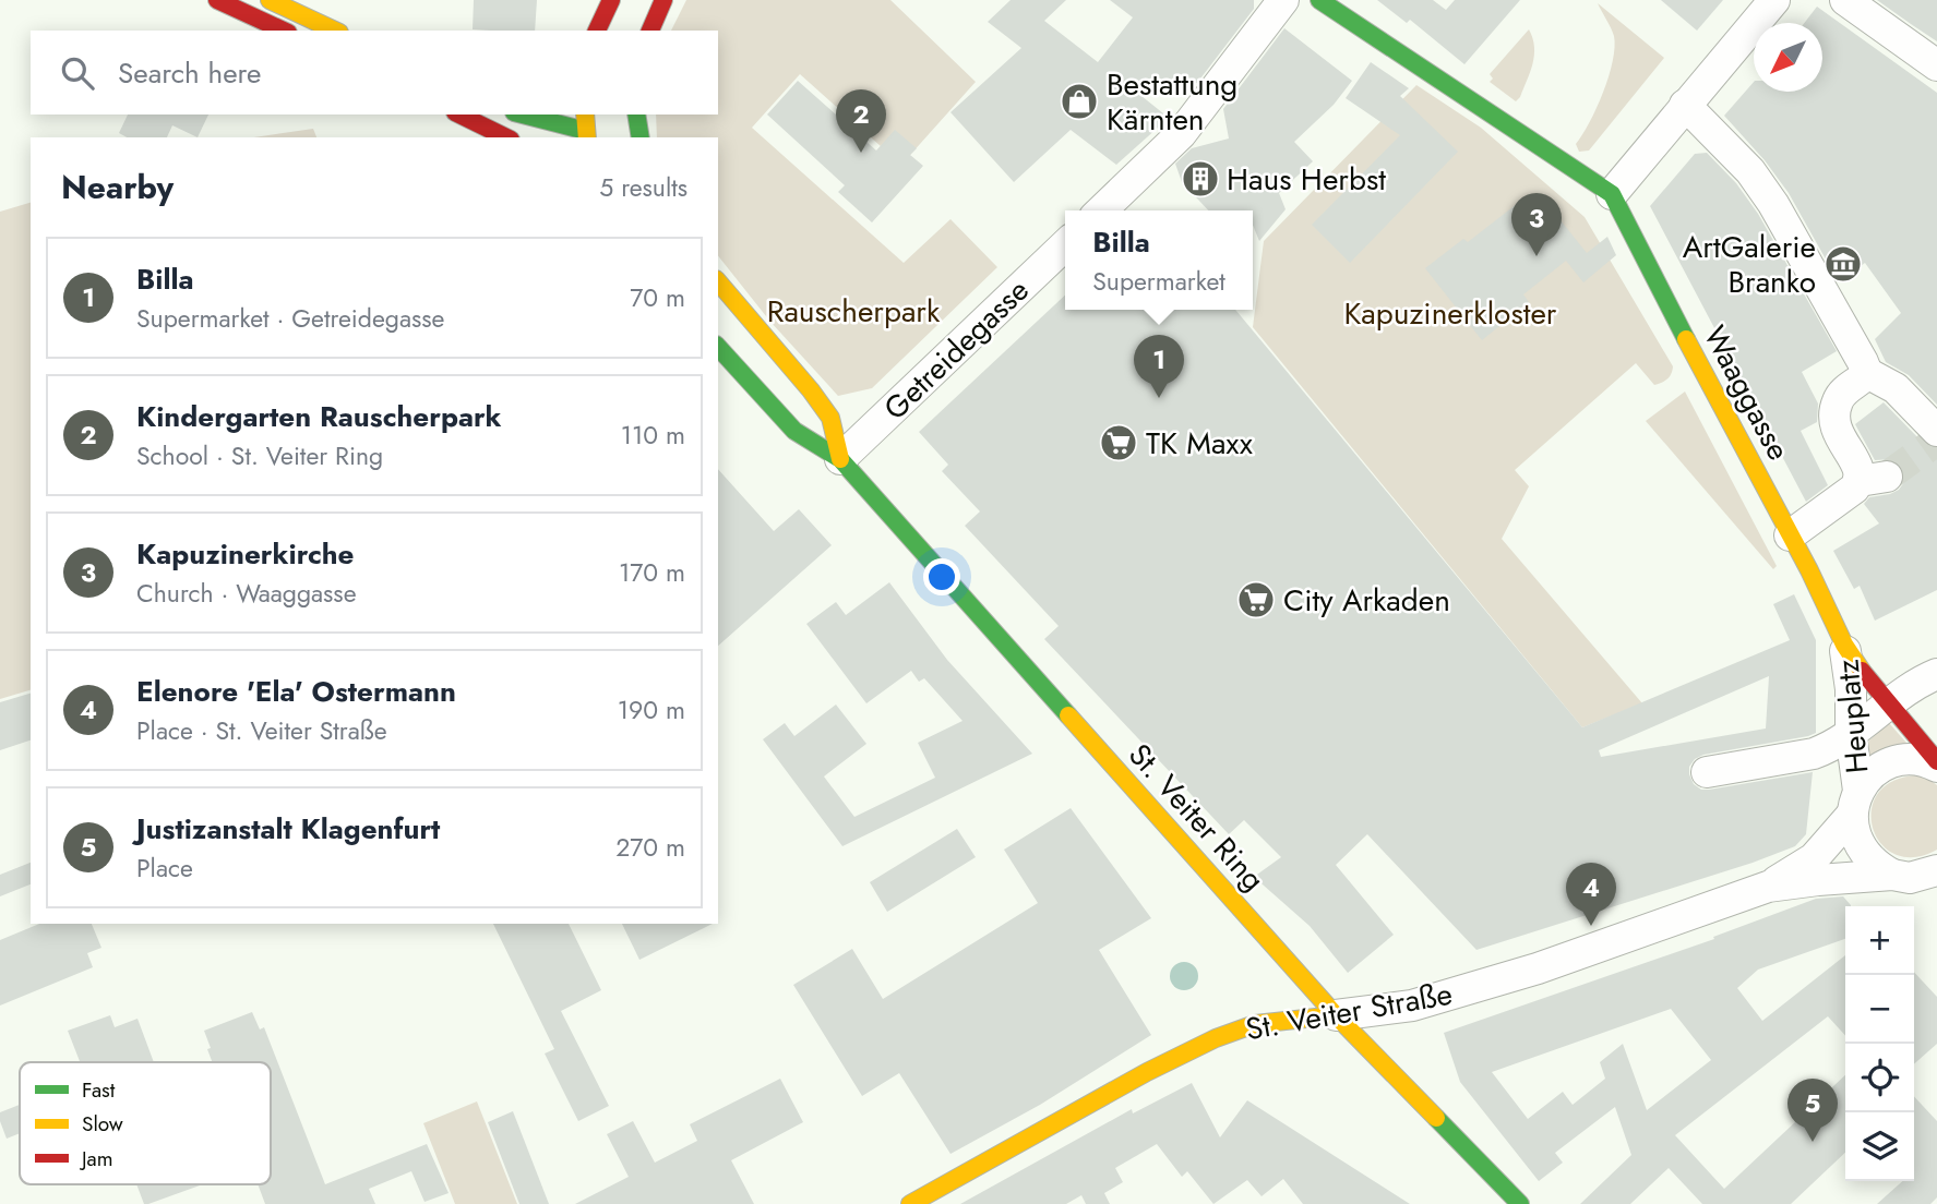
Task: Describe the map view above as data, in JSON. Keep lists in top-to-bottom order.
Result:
{
  "streets": {
    "main road": [
      "Waaggasse",
      "Heuplatz",
      "St. Veiter Ring",
      "St. Veiter Straße"
    ],
    "street": ["Getreidegasse"]
  },
  "crossings": [
    ["Getreidegasse", "St. Veiter Ring"],
    ["Waaggasse", "Heuplatz"],
    ["Heuplatz", "St. Veiter Straße"],
    ["St. Veiter Ring", "St. Veiter Straße"]
  ],
  "parks": ["Rauscherpark", "Kapuzinerkloster"],
  "places": {
    "shop": ["Bestattung Kärnten"],
    "building": ["Haus Herbst"],
    "museum": ["ArtGalerie Branko"],
    "supermarket": ["TK Maxx", "City Arkaden"]
  },
  "legend": ["Fast", "Slow", "Jam"],
  "north": "bottom left",
  "page": {
    "search": "Search here",
    "pins": [
      "2",
      "3",
      "1",
      "4",
      "5"
    ],
    "heading": ["Nearby", "5 results"],
    "popup": ["Billa", "Supermarket"],
    "list": [
      {
        "mark": "1",
        "name": "Billa",
        "note": "Supermarket · Getreidegasse",
        "value": "70 m"
      },
      {
        "mark": "2",
        "name": "Kindergarten Rauscherpark",
        "note": "School · St. Veiter Ring",
        "value": "110 m"
      },
      {
        "mark": "3",
        "name": "Kapuzinerkirche",
        "note": "Church · Waaggasse",
        "value": "170 m"
      },
      {
        "mark": "4",
        "name": "Elenore 'Ela' Ostermann",
        "note": "Place · St. Veiter Straße",
        "value": "190 m"
      },
      {
        "mark": "5",
        "name": "Justizanstalt Klagenfurt",
        "note": "Place",
        "value": "270 m"
      }
    ],
    "map_buttons": ["+", "−"]
  }
}
